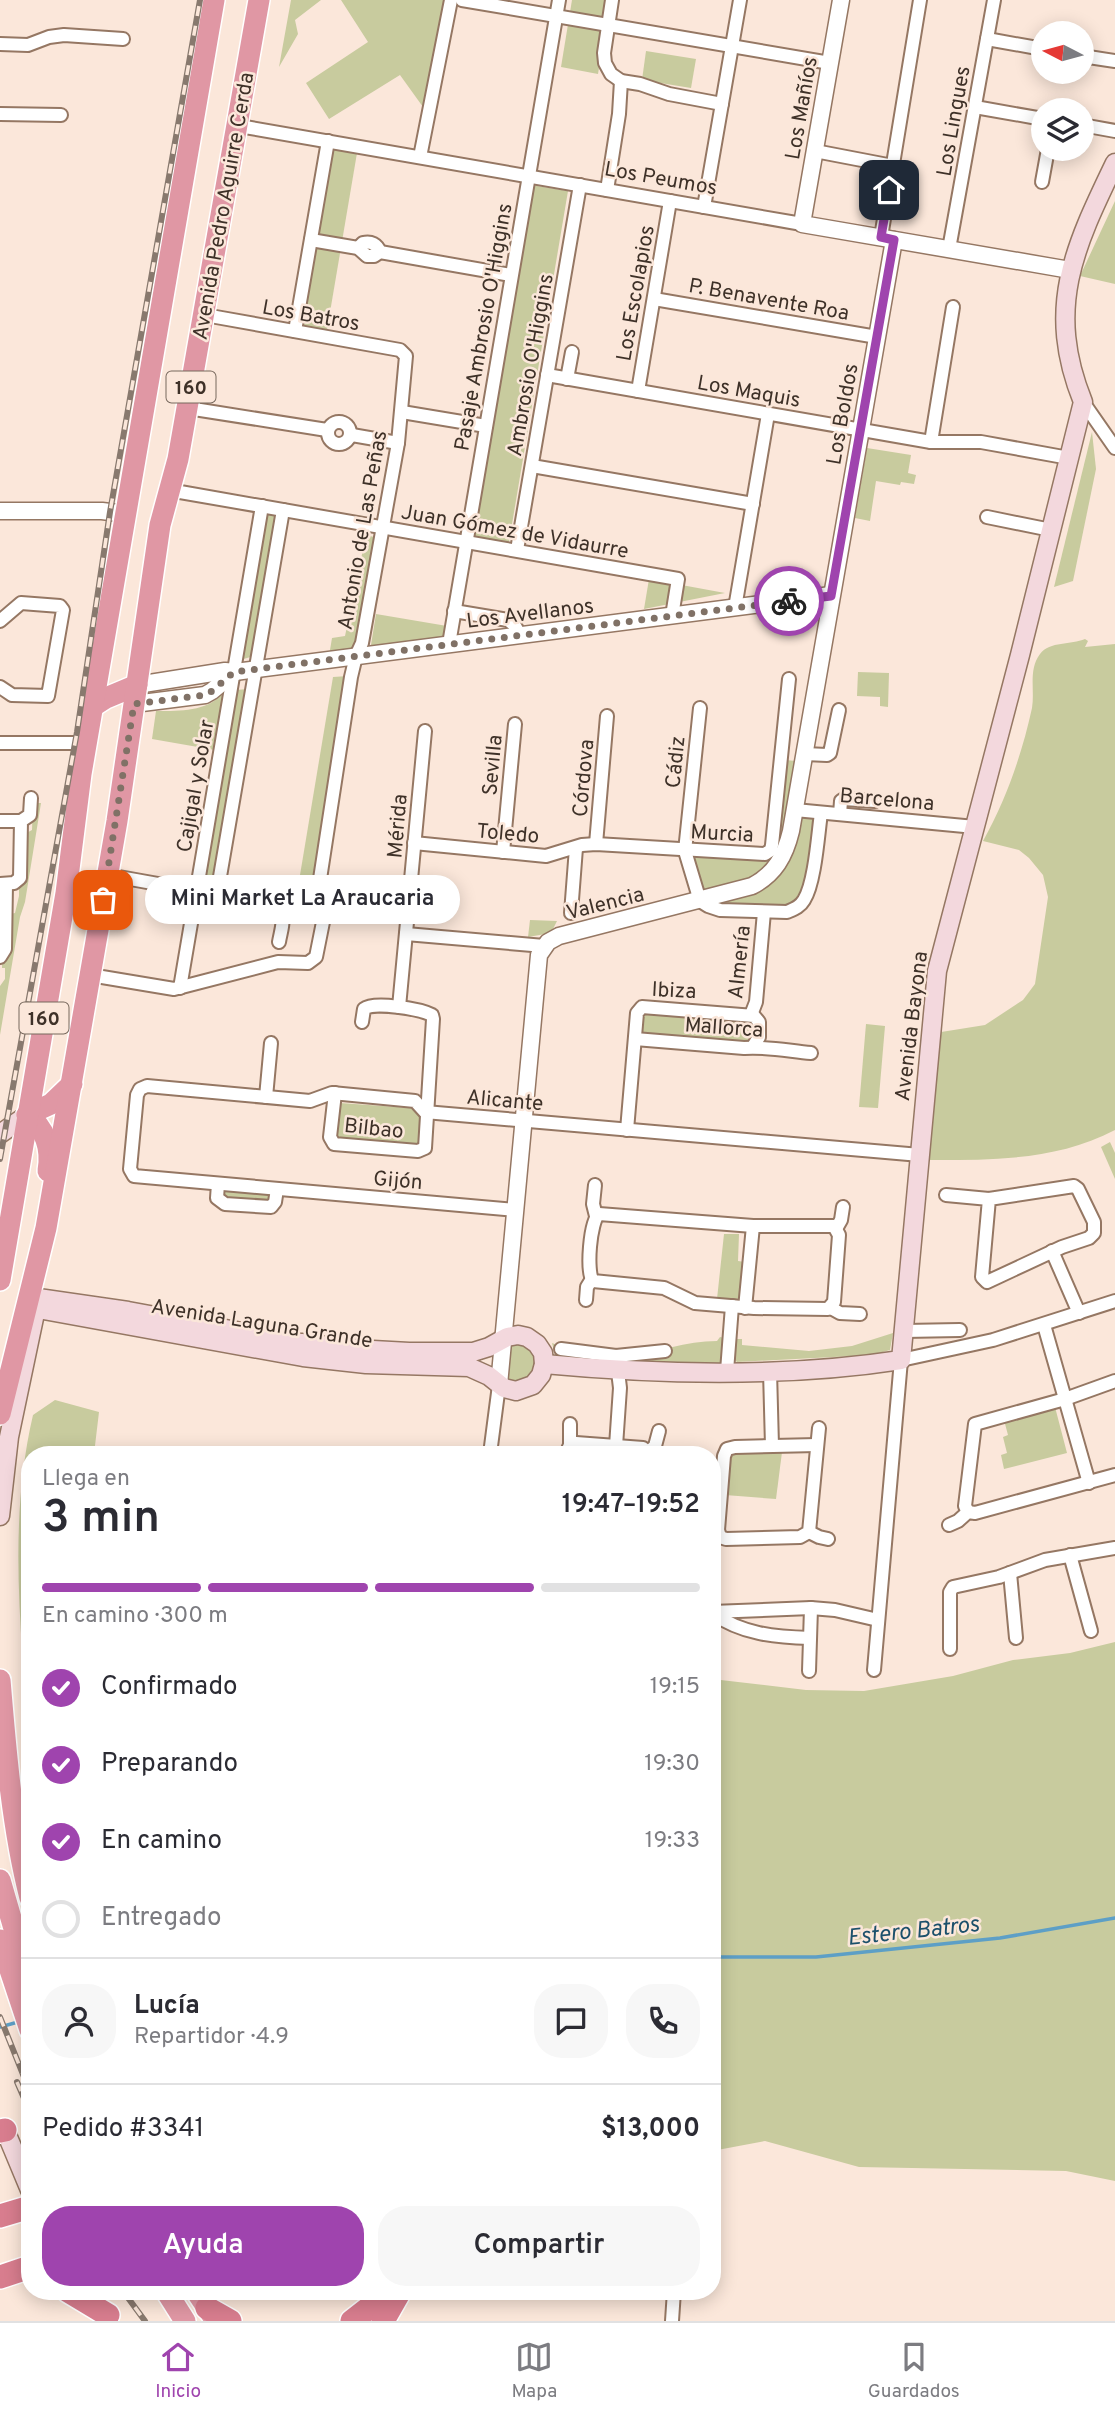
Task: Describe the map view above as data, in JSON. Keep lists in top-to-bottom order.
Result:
{
  "streets": {
    "highway": ["Avenida Pedro Aguirre Cerda", "160"],
    "main road": ["Avenida Bayona", "Avenida Laguna Grande"],
    "street": [
      "Los Mañíos",
      "Los Lingues",
      "Los Peumos",
      "Los Escolapios",
      "P. Benavente Roa",
      "Los Batros",
      "Pasaje Ambrosio O'Higgins",
      "Ambrosio O'Higgins",
      "Los Maquis",
      "Los Boldos",
      "Antonio de Las Peñas",
      "Juan Gómez de Vidaurre",
      "Los Avellanos",
      "Cádiz",
      "Sevilla",
      "Córdova",
      "Cajigal y Solar",
      "Barcelona",
      "Mérida",
      "Toledo",
      "Murcia",
      "Valencia",
      "Almería",
      "Ibiza",
      "Mallorca",
      "Alicante",
      "Bilbao",
      "Gijón"
    ]
  },
  "crossings": [
    ["Los Mañíos", "Los Peumos"],
    ["Los Lingues", "Los Peumos"],
    ["Los Peumos", "Los Escolapios"],
    ["Los Peumos", "Pasaje Ambrosio O'Higgins"],
    ["Los Peumos", "Ambrosio O'Higgins"],
    ["Los Peumos", "Los Boldos"],
    ["Avenida Pedro Aguirre Cerda", "Los Avellanos"],
    ["Avenida Pedro Aguirre Cerda", "Avenida Laguna Grande"],
    ["Los Escolapios", "P. Benavente Roa"],
    ["Los Escolapios", "Los Maquis"],
    ["P. Benavente Roa", "Los Boldos"],
    ["Los Batros", "Antonio de Las Peñas"],
    ["Pasaje Ambrosio O'Higgins", "Juan Gómez de Vidaurre"],
    ["Pasaje Ambrosio O'Higgins", "Los Avellanos"],
    ["Ambrosio O'Higgins", "Los Maquis"],
    ["Ambrosio O'Higgins", "Juan Gómez de Vidaurre"],
    ["Los Maquis", "Los Boldos"],
    ["Los Maquis", "Avenida Bayona"],
    ["Los Boldos", "Los Avellanos"],
    ["Los Boldos", "Valencia"],
    ["Antonio de Las Peñas", "Juan Gómez de Vidaurre"],
    ["Antonio de Las Peñas", "Los Avellanos"],
    ["Antonio de Las Peñas", "Cajigal y Solar"],
    ["Juan Gómez de Vidaurre", "Los Avellanos"],
    ["Juan Gómez de Vidaurre", "Cajigal y Solar"],
    ["Los Avellanos", "Cajigal y Solar"],
    ["Los Avellanos", "Valencia"],
    ["Cádiz", "Murcia"],
    ["Cádiz", "Valencia"],
    ["Sevilla", "Toledo"],
    ["Córdova", "Toledo"],
    ["Córdova", "Murcia"],
    ["Barcelona", "Valencia"],
    ["Barcelona", "Avenida Bayona"],
    ["Mérida", "Toledo"],
    ["Toledo", "Murcia"],
    ["Almería", "Ibiza"],
    ["Ibiza", "Mallorca"],
    ["Ibiza", "Alicante"],
    ["Avenida Bayona", "Alicante"],
    ["Alicante", "Bilbao"],
    ["Alicante", "Gijón"]
  ],
  "water": ["Estero Batros"],
  "places": ["Mini Market La Araucaria"],
  "north": "left",
  "page": {
    "bubble": "Mini Market La Araucaria",
    "heading": ["3 min", "Llega en", "19:47–19:52"],
    "panel": [
      "Lucía",
      "Repartidor · 4.9",
      "Pedido #3341",
      "$13,000"
    ],
    "bar": "En camino · 300 m",
    "list": [
      ["Confirmado", "19:15"],
      ["Preparando", "19:30"],
      ["En camino", "19:33"],
      "Entregado"
    ],
    "buttons": ["Ayuda", "Compartir"],
    "tabs": ["Inicio", "Mapa", "Guardados"]
  }
}
